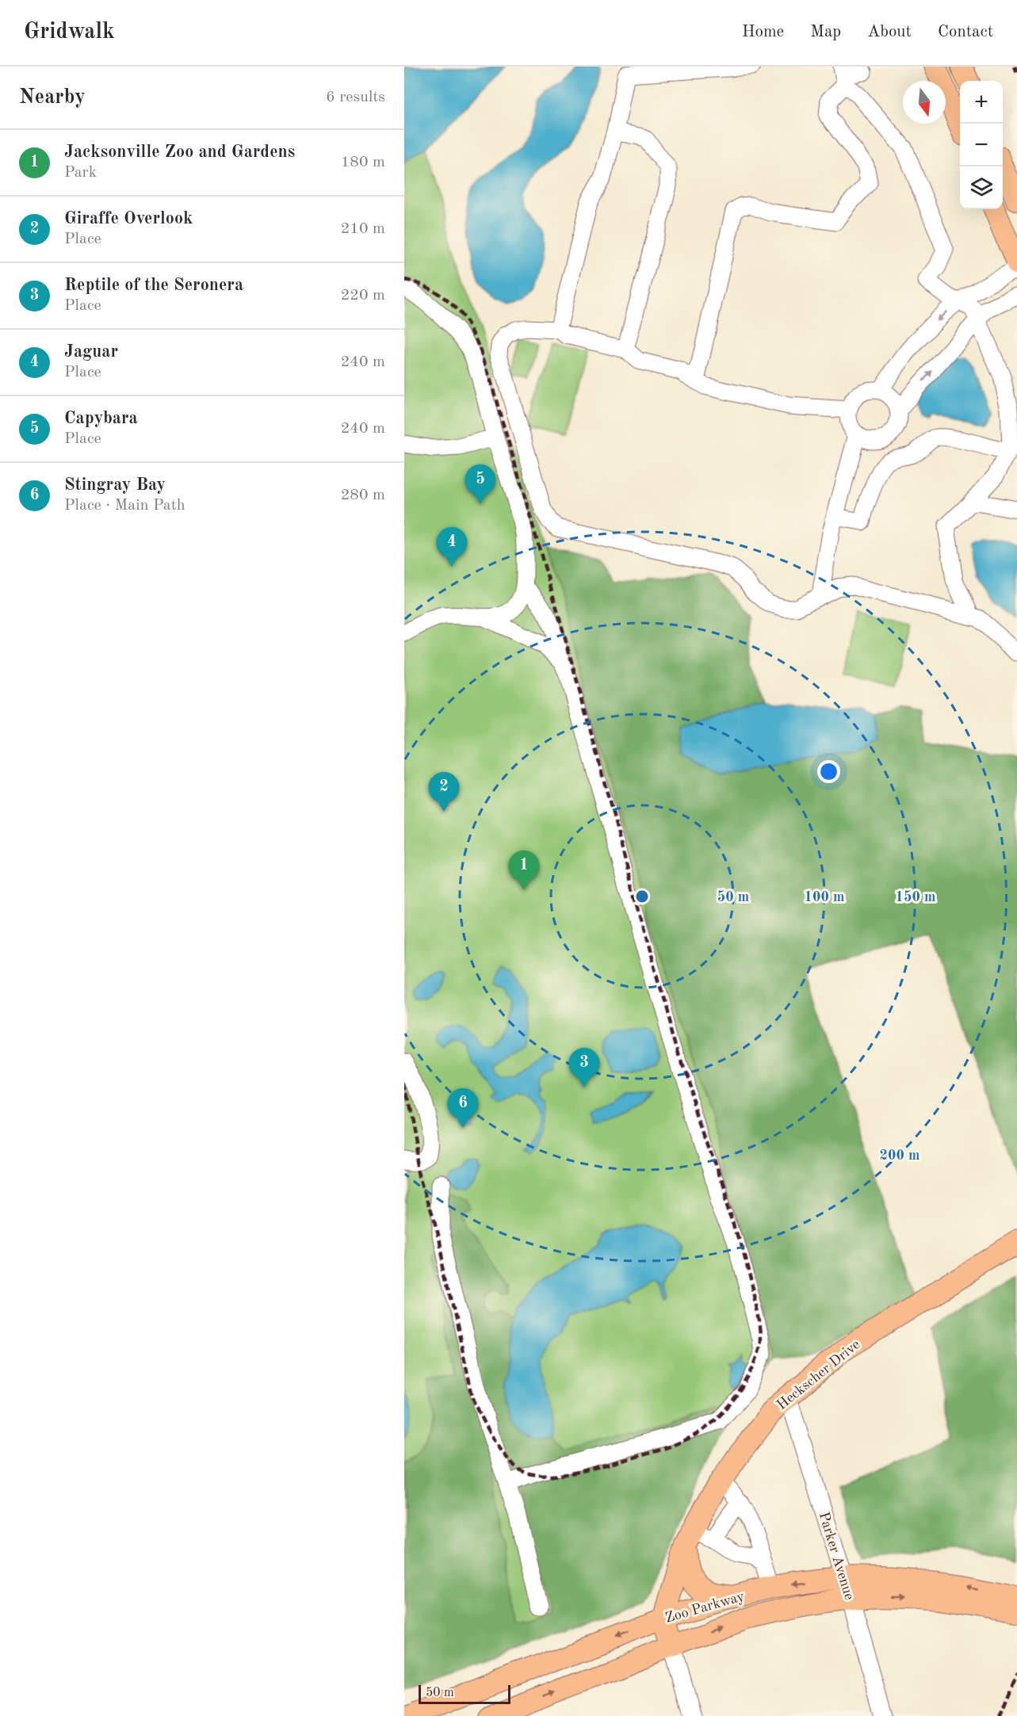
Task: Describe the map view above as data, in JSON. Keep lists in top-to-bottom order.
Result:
{
  "streets": {
    "main road": ["Heckscher Drive", "Zoo Parkway"],
    "street": ["Parker Avenue"]
  },
  "crossings": [
    ["Heckscher Drive", "Parker Avenue"],
    ["Heckscher Drive", "Zoo Parkway"],
    ["Parker Avenue", "Zoo Parkway"]
  ],
  "scale_bar": "50 m",
  "north": "bottom",
  "page": {
    "header": "Gridwalk",
    "nav": [
      "Home",
      "Map",
      "About",
      "Contact"
    ],
    "heading": ["Nearby", "6 results"],
    "map_buttons": ["+", "−"],
    "list": [
      {
        "mark": "1",
        "name": "Jacksonville Zoo and Gardens",
        "note": "Park",
        "value": "180 m"
      },
      {
        "mark": "2",
        "name": "Giraffe Overlook",
        "note": "Place",
        "value": "210 m"
      },
      {
        "mark": "3",
        "name": "Reptile of the Seronera",
        "note": "Place",
        "value": "220 m"
      },
      {
        "mark": "4",
        "name": "Jaguar",
        "note": "Place",
        "value": "240 m"
      },
      {
        "mark": "5",
        "name": "Capybara",
        "note": "Place",
        "value": "240 m"
      },
      {
        "mark": "6",
        "name": "Stingray Bay",
        "note": "Place · Main Path",
        "value": "280 m"
      }
    ],
    "pins": [
      "5",
      "4",
      "2",
      "1",
      "3",
      "6"
    ],
    "scale": "50 m"
  },
  "rings": [
    "50 m",
    "100 m",
    "150 m",
    "200 m"
  ]
}
